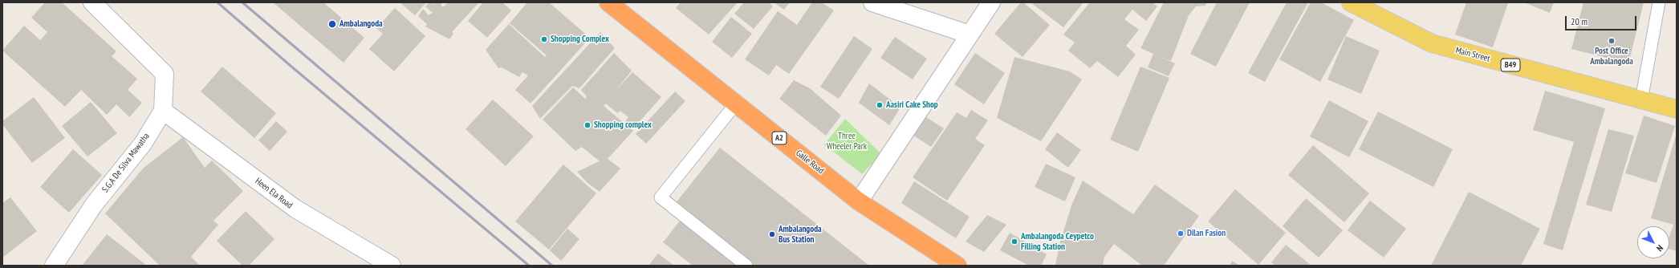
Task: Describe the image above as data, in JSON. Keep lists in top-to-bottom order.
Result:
{
  "streets": {
    "highway": ["A2", "Galle Road"],
    "main road": ["Main Street", "B49"],
    "street": ["S.G.A De Silva Mawatha", "Heen Ela Road"]
  },
  "crossings": [
    ["S.G.A De Silva Mawatha", "Heen Ela Road"]
  ],
  "parks": ["Three Wheeler Park"],
  "places": [
    "Ambalangoda",
    "Shopping Complex",
    "Post Office Ambalangoda",
    "Aasiri Cake Shop",
    "Shopping complex",
    "Dilan Fasion",
    "Ambalangoda Bus Station",
    "Ambalangoda Ceypetco Filling Station"
  ],
  "scale_bar": "20 m",
  "north": "bottom right"
}
